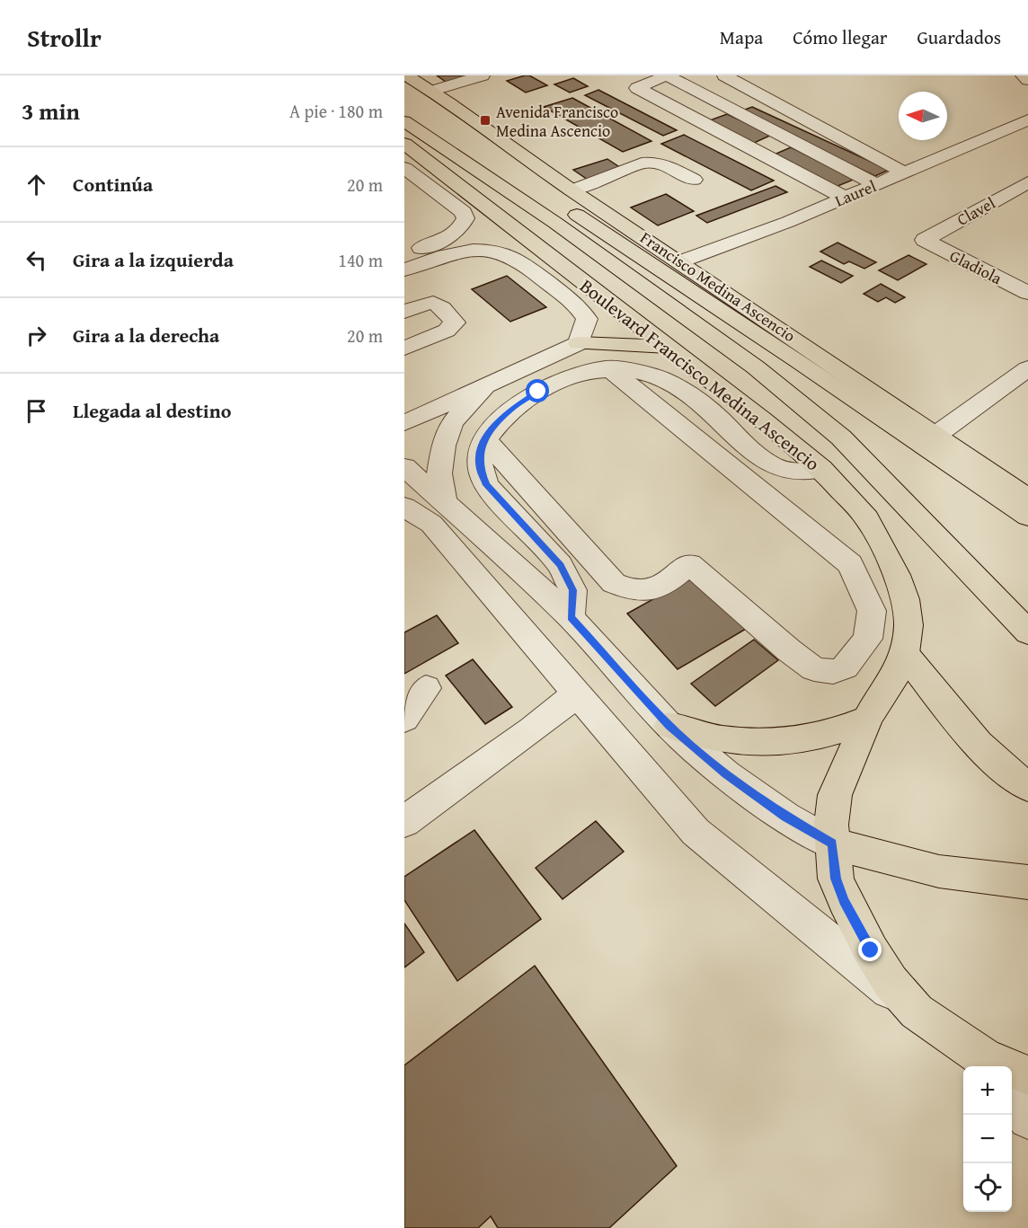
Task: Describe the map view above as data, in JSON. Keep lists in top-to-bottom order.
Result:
{
  "streets": {
    "main road": ["Francisco Medina Ascencio", "Boulevard Francisco Medina Ascencio"],
    "street": ["Laurel", "Clavel", "Gladiola"]
  },
  "crossings": [
    ["Laurel", "Francisco Medina Ascencio"],
    ["Clavel", "Gladiola"]
  ],
  "places": {
    "transit": ["Avenida Francisco Medina Ascencio"]
  },
  "north": "left",
  "page": {
    "header": "Strollr",
    "nav": ["Mapa", "Cómo llegar", "Guardados"],
    "heading": ["3 min", "A pie · 180 m"],
    "list": [
      ["Continúa", "20 m"],
      ["Gira a la izquierda", "140 m"],
      ["Gira a la derecha", "20 m"],
      "Llegada al destino"
    ],
    "map_buttons": ["+", "−"]
  }
}
